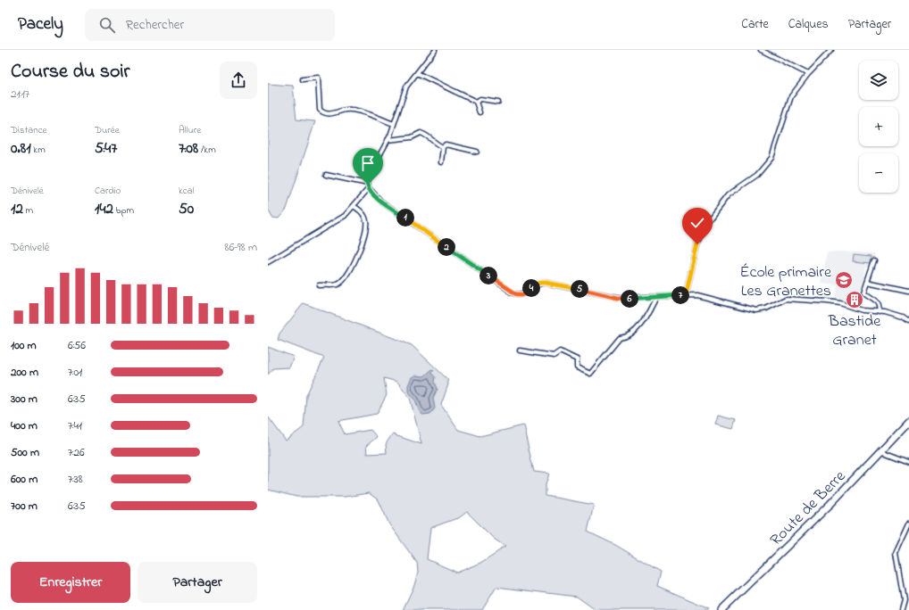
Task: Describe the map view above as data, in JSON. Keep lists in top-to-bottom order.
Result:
{
  "streets": {
    "main road": ["Route de Berre"]
  },
  "places": {
    "school or university": ["École primaire Les Granettes"],
    "building": ["Bastide Granet"]
  },
  "page": {
    "header": "Pacely",
    "search": "Rechercher",
    "nav": ["Carte", "Calques", "Partager"],
    "heading": ["Course du soir", "21:17"],
    "map_buttons": ["+", "−"],
    "stats": [
      ["Distance", "0.81 km"],
      ["Durée", "5:47"],
      ["Allure", "7:08 /km"],
      ["Dénivelé", "12 m"],
      ["Cardio", "142 bpm"],
      ["kcal", "50"]
    ],
    "pins": [
      "1",
      "2",
      "3",
      "4",
      "5",
      "7",
      "6"
    ],
    "chart": ["Dénivelé", "86–98 m"],
    "list": [
      {
        "name": "100 m",
        "note": "6:56"
      },
      {
        "name": "200 m",
        "note": "7:01"
      },
      {
        "name": "300 m",
        "note": "6:35"
      },
      {
        "name": "400 m",
        "note": "7:41"
      },
      {
        "name": "500 m",
        "note": "7:26"
      },
      {
        "name": "600 m",
        "note": "7:38"
      },
      {
        "name": "700 m",
        "note": "6:35"
      }
    ],
    "buttons": ["Enregistrer", "Partager"]
  }
}
